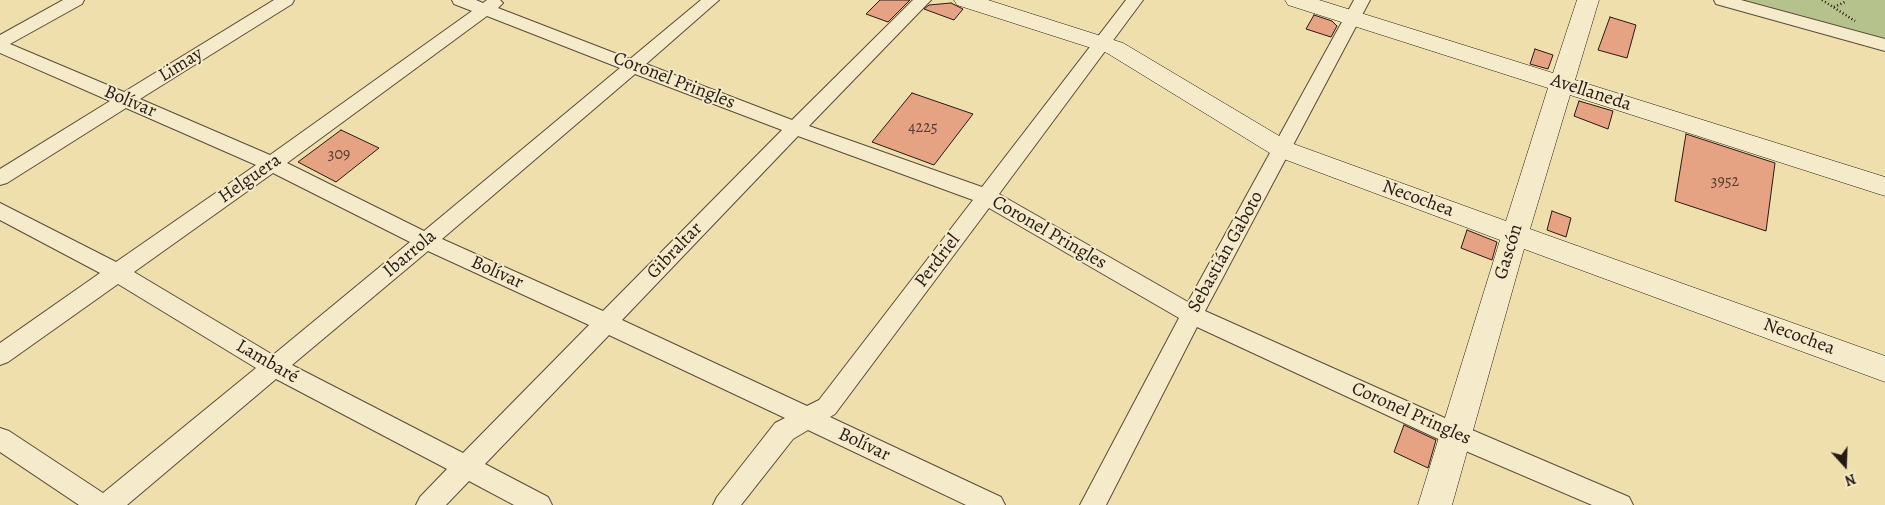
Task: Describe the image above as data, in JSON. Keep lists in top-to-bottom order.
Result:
{
  "streets": {
    "street": [
      "Limay",
      "Coronel Pringles",
      "Avellaneda",
      "Bolívar",
      "Helguera",
      "Necochea",
      "Gibraltar",
      "Sebastián Gaboto",
      "Gascón",
      "Ibarrola",
      "Perdriel",
      "Lambaré"
    ]
  },
  "crossings": [
    ["Limay", "Bolívar"],
    ["Coronel Pringles", "Helguera"],
    ["Coronel Pringles", "Gibraltar"],
    ["Coronel Pringles", "Sebastián Gaboto"],
    ["Coronel Pringles", "Gascón"],
    ["Coronel Pringles", "Ibarrola"],
    ["Coronel Pringles", "Perdriel"],
    ["Avellaneda", "Sebastián Gaboto"],
    ["Avellaneda", "Gascón"],
    ["Bolívar", "Helguera"],
    ["Bolívar", "Gibraltar"],
    ["Bolívar", "Ibarrola"],
    ["Bolívar", "Perdriel"],
    ["Helguera", "Lambaré"],
    ["Necochea", "Sebastián Gaboto"],
    ["Necochea", "Gascón"],
    ["Necochea", "Perdriel"],
    ["Gibraltar", "Lambaré"],
    ["Ibarrola", "Lambaré"]
  ],
  "house_numbers": ["4225", "309", "3952"],
  "north": "bottom"
}
